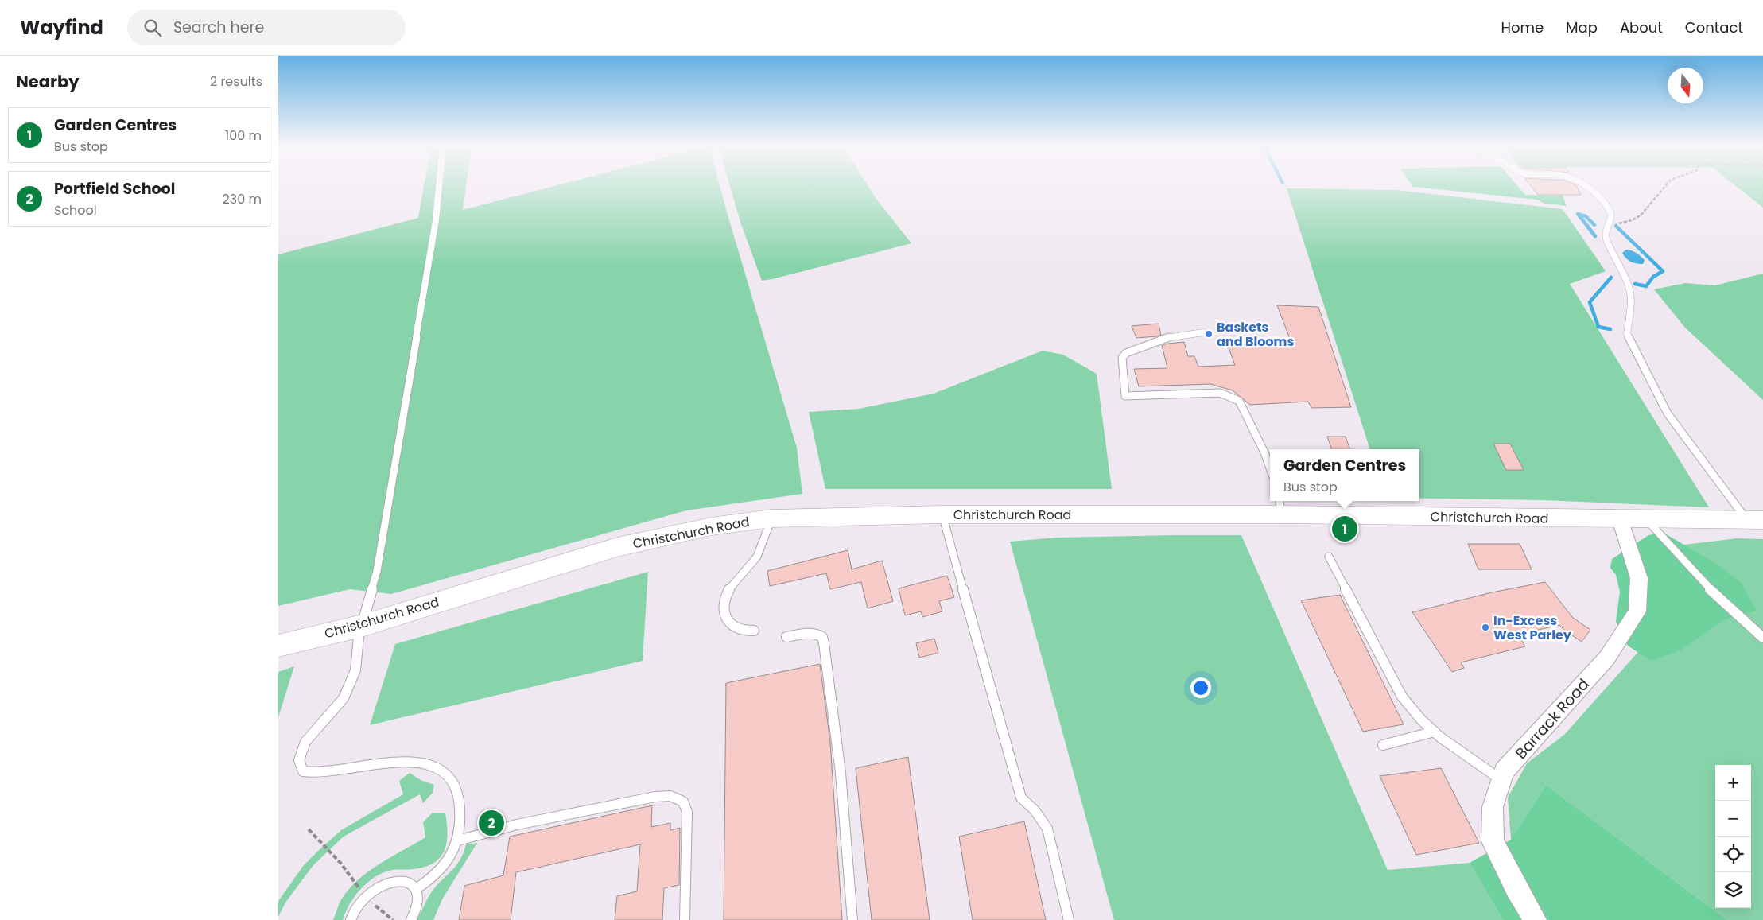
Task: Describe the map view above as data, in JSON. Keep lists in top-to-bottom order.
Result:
{
  "streets": {
    "main road": ["Christchurch Road"],
    "street": ["Barrack Road"]
  },
  "crossings": [
    ["Christchurch Road", "Barrack Road"]
  ],
  "places": ["Baskets and Blooms", "In-Excess West Parley"],
  "north": "bottom",
  "page": {
    "header": "Wayfind",
    "search": "Search here",
    "nav": [
      "Home",
      "Map",
      "About",
      "Contact"
    ],
    "heading": ["Nearby", "2 results"],
    "list": [
      {
        "mark": "1",
        "name": "Garden Centres",
        "note": "Bus stop",
        "value": "100 m"
      },
      {
        "mark": "2",
        "name": "Portfield School",
        "note": "School",
        "value": "230 m"
      }
    ],
    "popup": ["Garden Centres", "Bus stop"],
    "pins": ["1", "2"],
    "map_buttons": ["+", "−"]
  }
}
